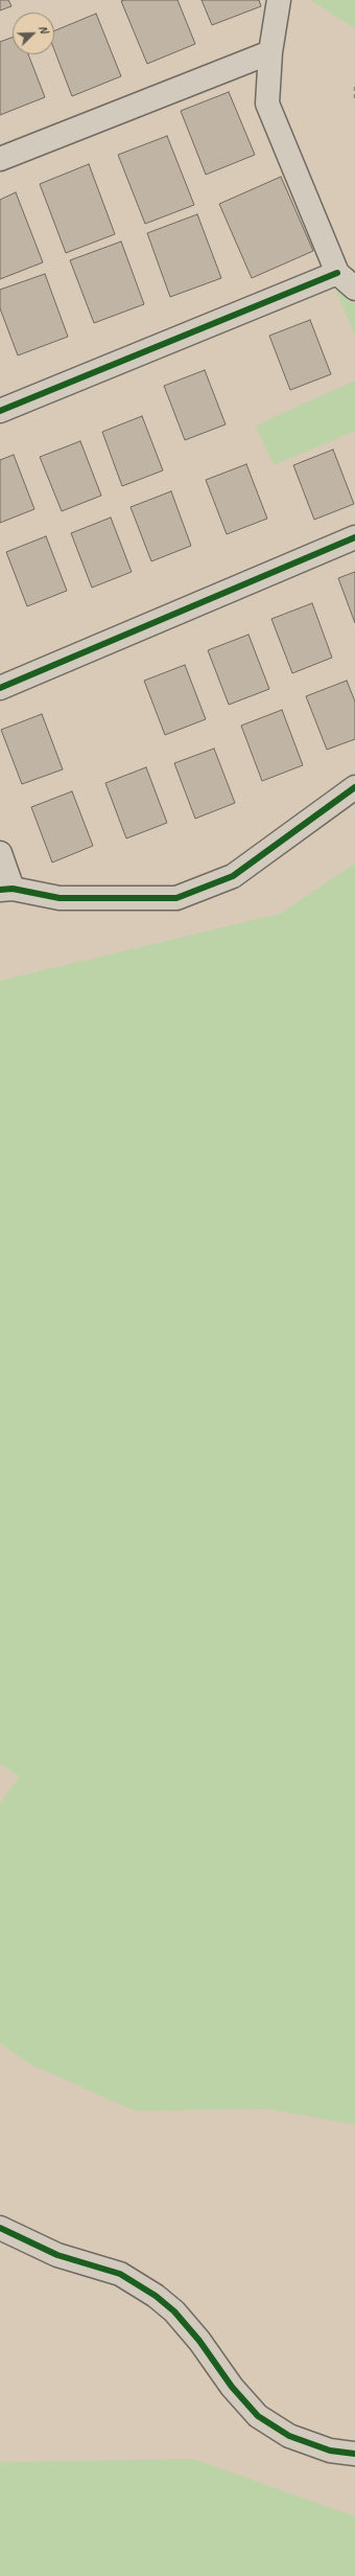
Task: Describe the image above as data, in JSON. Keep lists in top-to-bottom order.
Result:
{
  "north": "top right"
}
